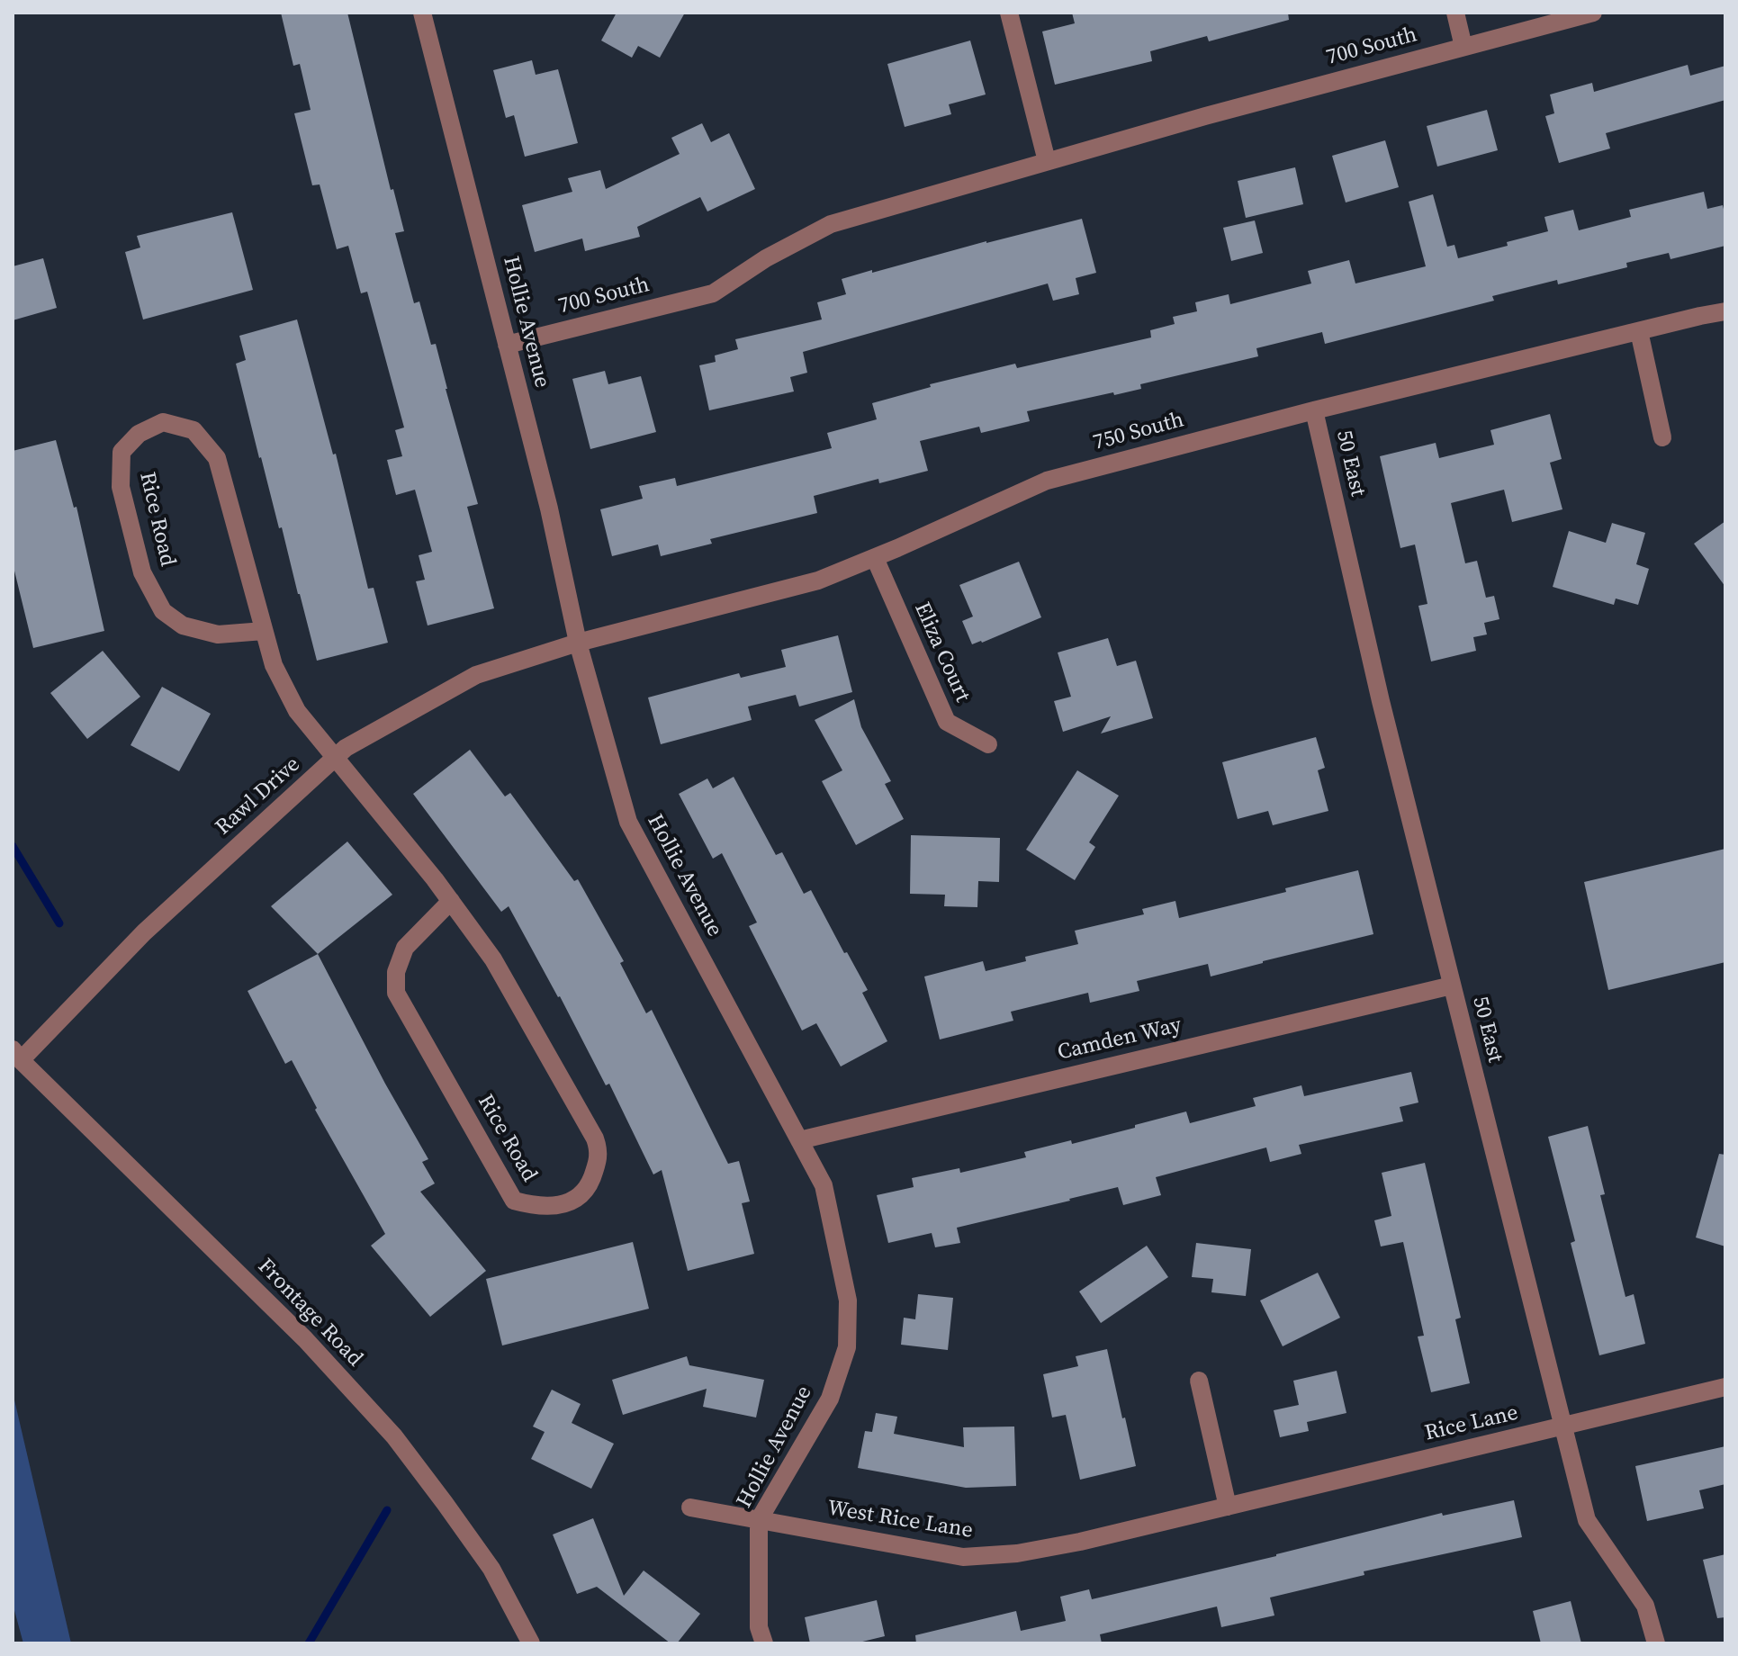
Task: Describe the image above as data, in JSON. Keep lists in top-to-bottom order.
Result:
{
  "streets": {
    "street": [
      "700 South",
      "Hollie Avenue",
      "750 South",
      "50 East",
      "Rice Road",
      "Eliza Court",
      "Rawl Drive",
      "Camden Way",
      "Frontage Road",
      "Rice Lane",
      "West Rice Lane"
    ]
  },
  "crossings": [
    ["700 South", "Hollie Avenue"],
    ["Hollie Avenue", "750 South"],
    ["Hollie Avenue", "Rawl Drive"],
    ["Hollie Avenue", "Camden Way"],
    ["Hollie Avenue", "West Rice Lane"],
    ["750 South", "50 East"],
    ["750 South", "Eliza Court"],
    ["750 South", "Rawl Drive"],
    ["50 East", "Camden Way"],
    ["50 East", "Rice Lane"],
    ["Rice Road", "Rawl Drive"],
    ["Rawl Drive", "Frontage Road"],
    ["Rice Lane", "West Rice Lane"]
  ]
}
